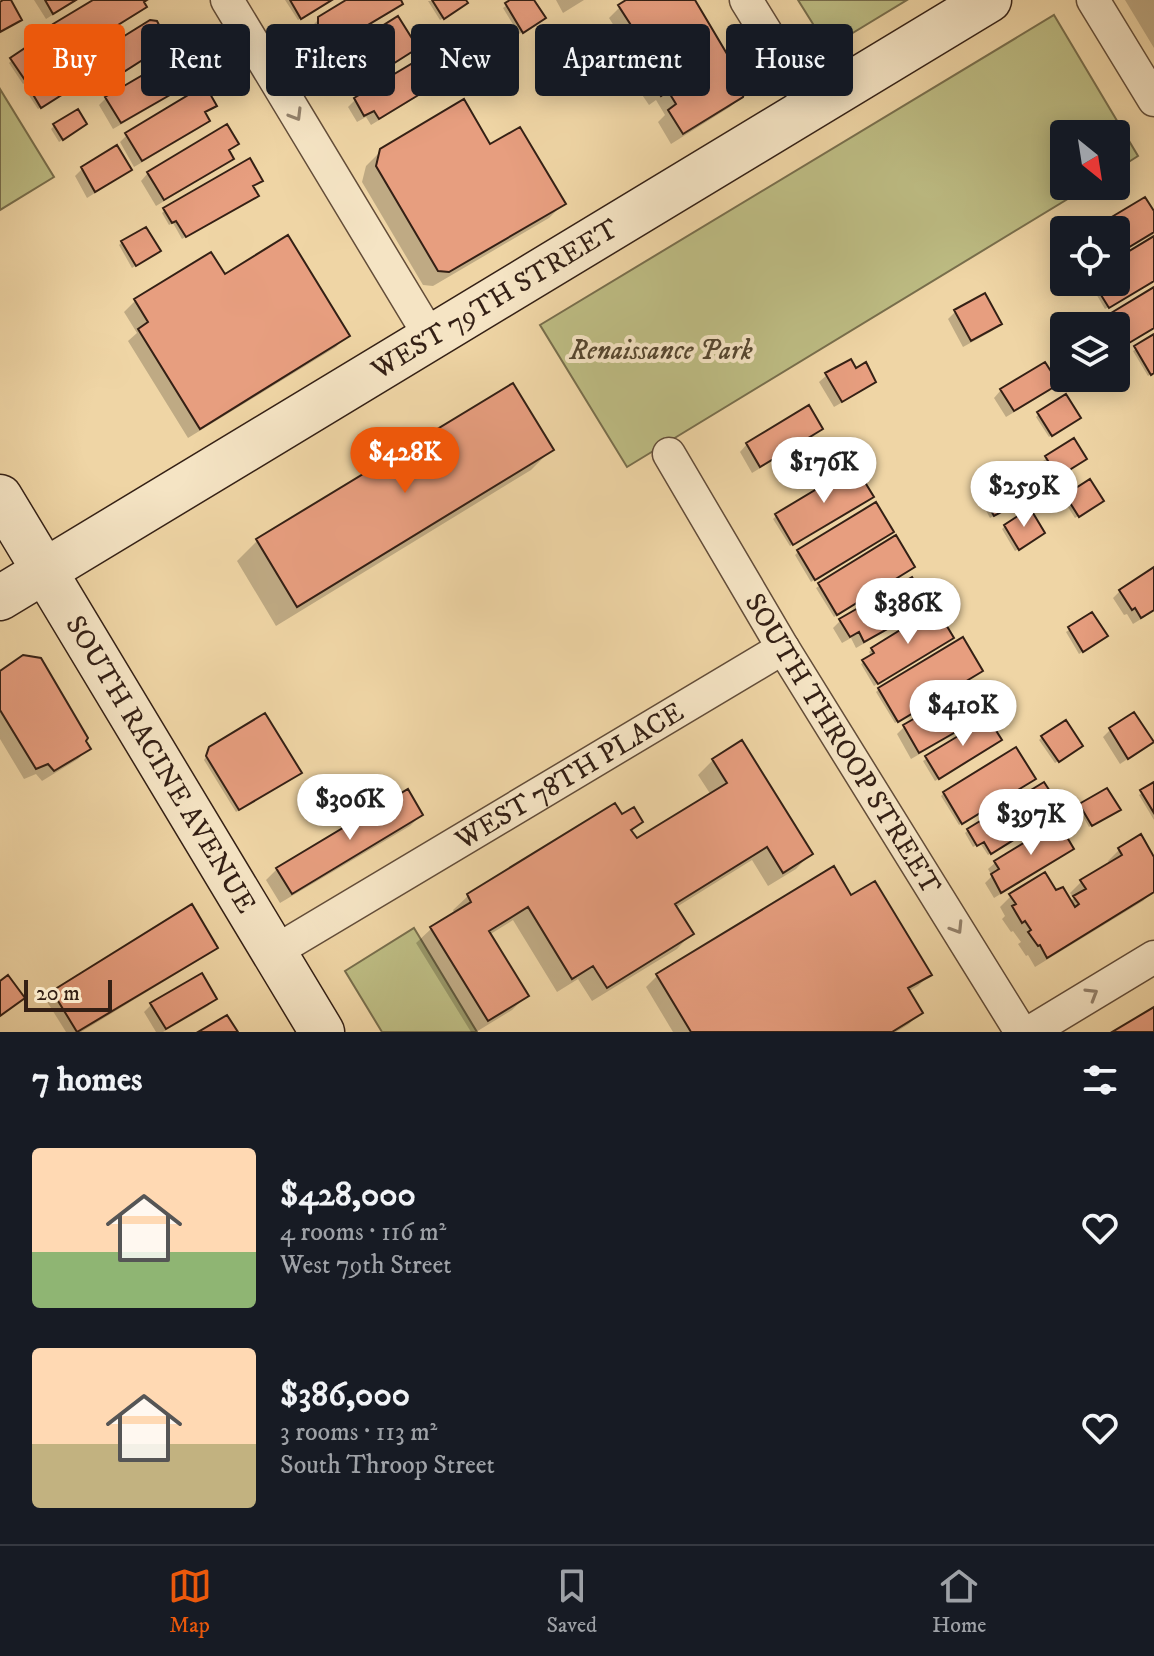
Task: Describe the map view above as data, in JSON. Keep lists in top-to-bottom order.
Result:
{
  "streets": {
    "main road": ["WEST 79TH STREET", "SOUTH RACINE AVENUE"],
    "street": ["SOUTH THROOP STREET", "WEST 78TH PLACE"]
  },
  "crossings": [
    ["WEST 79TH STREET", "SOUTH RACINE AVENUE"],
    ["SOUTH THROOP STREET", "WEST 78TH PLACE"],
    ["SOUTH RACINE AVENUE", "WEST 78TH PLACE"]
  ],
  "one_way": ["SOUTH THROOP STREET"],
  "parks": ["Renaissance Park"],
  "scale_bar": "20 m",
  "north": "bottom right",
  "page": {
    "chip": [
      "Buy",
      "Rent",
      "Filters",
      "New",
      "Apartment",
      "House"
    ],
    "price": [
      "$428K",
      "$176K",
      "$259K",
      "$386K",
      "$410K",
      "$306K",
      "$397K"
    ],
    "scale": "20 m",
    "heading": "7 homes",
    "list": [
      {
        "name": "$428,000",
        "note": "4 rooms · 116 m² · West 79th Street"
      },
      {
        "name": "$386,000",
        "note": "3 rooms · 113 m² · South Throop Street"
      }
    ],
    "tabs": ["Map", "Saved", "Home"]
  }
}
